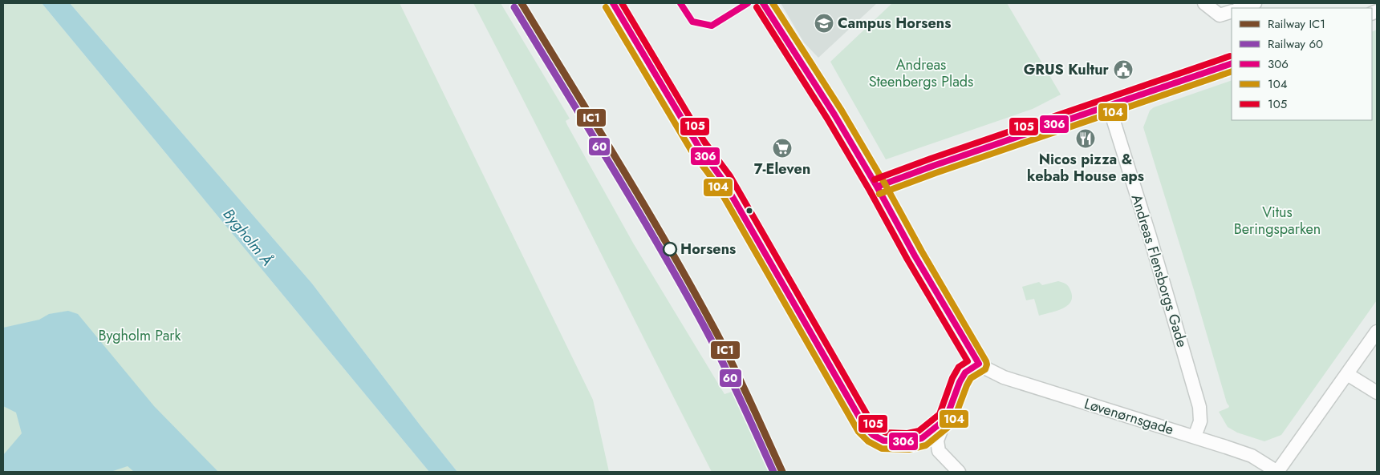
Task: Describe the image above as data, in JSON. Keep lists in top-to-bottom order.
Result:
{
  "streets": {
    "street": ["Andreas Flensborgs Gade", "Løvenørnsgade"]
  },
  "crossings": [
    ["Andreas Flensborgs Gade", "Løvenørnsgade"]
  ],
  "water": ["Bygholm Å"],
  "parks": ["Andreas Steenbergs Plads", "Vitus Beringsparken", "Bygholm Park"],
  "places": {
    "school or university": ["Campus Horsens"],
    "public building": ["GRUS Kultur"],
    "restaurant": ["Nicos pizza & kebab House aps"],
    "supermarket": ["7-Eleven"],
    "other": ["Horsens"]
  },
  "lines": [
    "rail line IC1",
    "transit line 306",
    "transit line 104",
    "transit line 105",
    "rail line 60"
  ],
  "legend": [
    "Railway IC1",
    "Railway 60",
    "306",
    "104",
    "105"
  ]
}
